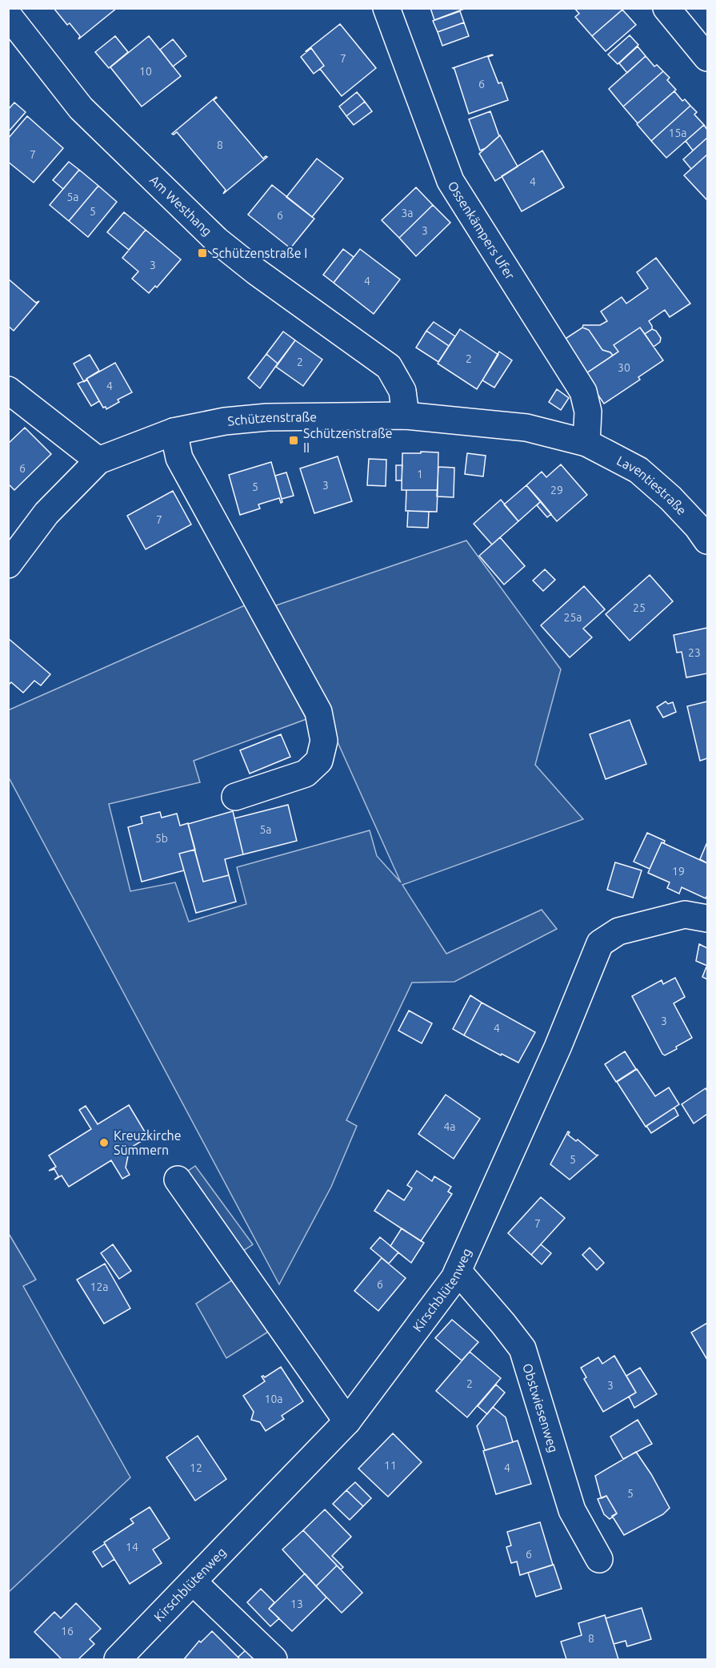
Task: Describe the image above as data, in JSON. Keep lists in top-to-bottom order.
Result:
{
  "streets": {
    "street": [
      "Am Westhang",
      "Ossenkämpers Ufer",
      "Schützenstraße",
      "Laventiestraße",
      "Kirschblütenweg",
      "Obstwiesenweg"
    ]
  },
  "crossings": [
    ["Am Westhang", "Schützenstraße"],
    ["Ossenkämpers Ufer", "Schützenstraße"],
    ["Ossenkämpers Ufer", "Laventiestraße"],
    ["Schützenstraße", "Laventiestraße"],
    ["Kirschblütenweg", "Obstwiesenweg"]
  ],
  "places": {
    "transit": ["Schützenstraße I", "Schützenstraße II"],
    "other": ["Kreuzkirche Sümmern"]
  },
  "house_numbers": [
    "7",
    "10",
    "6",
    "15a",
    "8",
    "7",
    "4",
    "5a",
    "5",
    "3a",
    "6",
    "3",
    "3",
    "4",
    "2",
    "2",
    "30",
    "4",
    "6",
    "1",
    "3",
    "5",
    "29",
    "7",
    "25",
    "25a",
    "23",
    "5a",
    "5b",
    "19",
    "3",
    "4",
    "4a",
    "5",
    "7",
    "6",
    "12a",
    "2",
    "3",
    "10a",
    "11",
    "12",
    "4",
    "5",
    "14",
    "6",
    "13",
    "16",
    "8"
  ]
}
